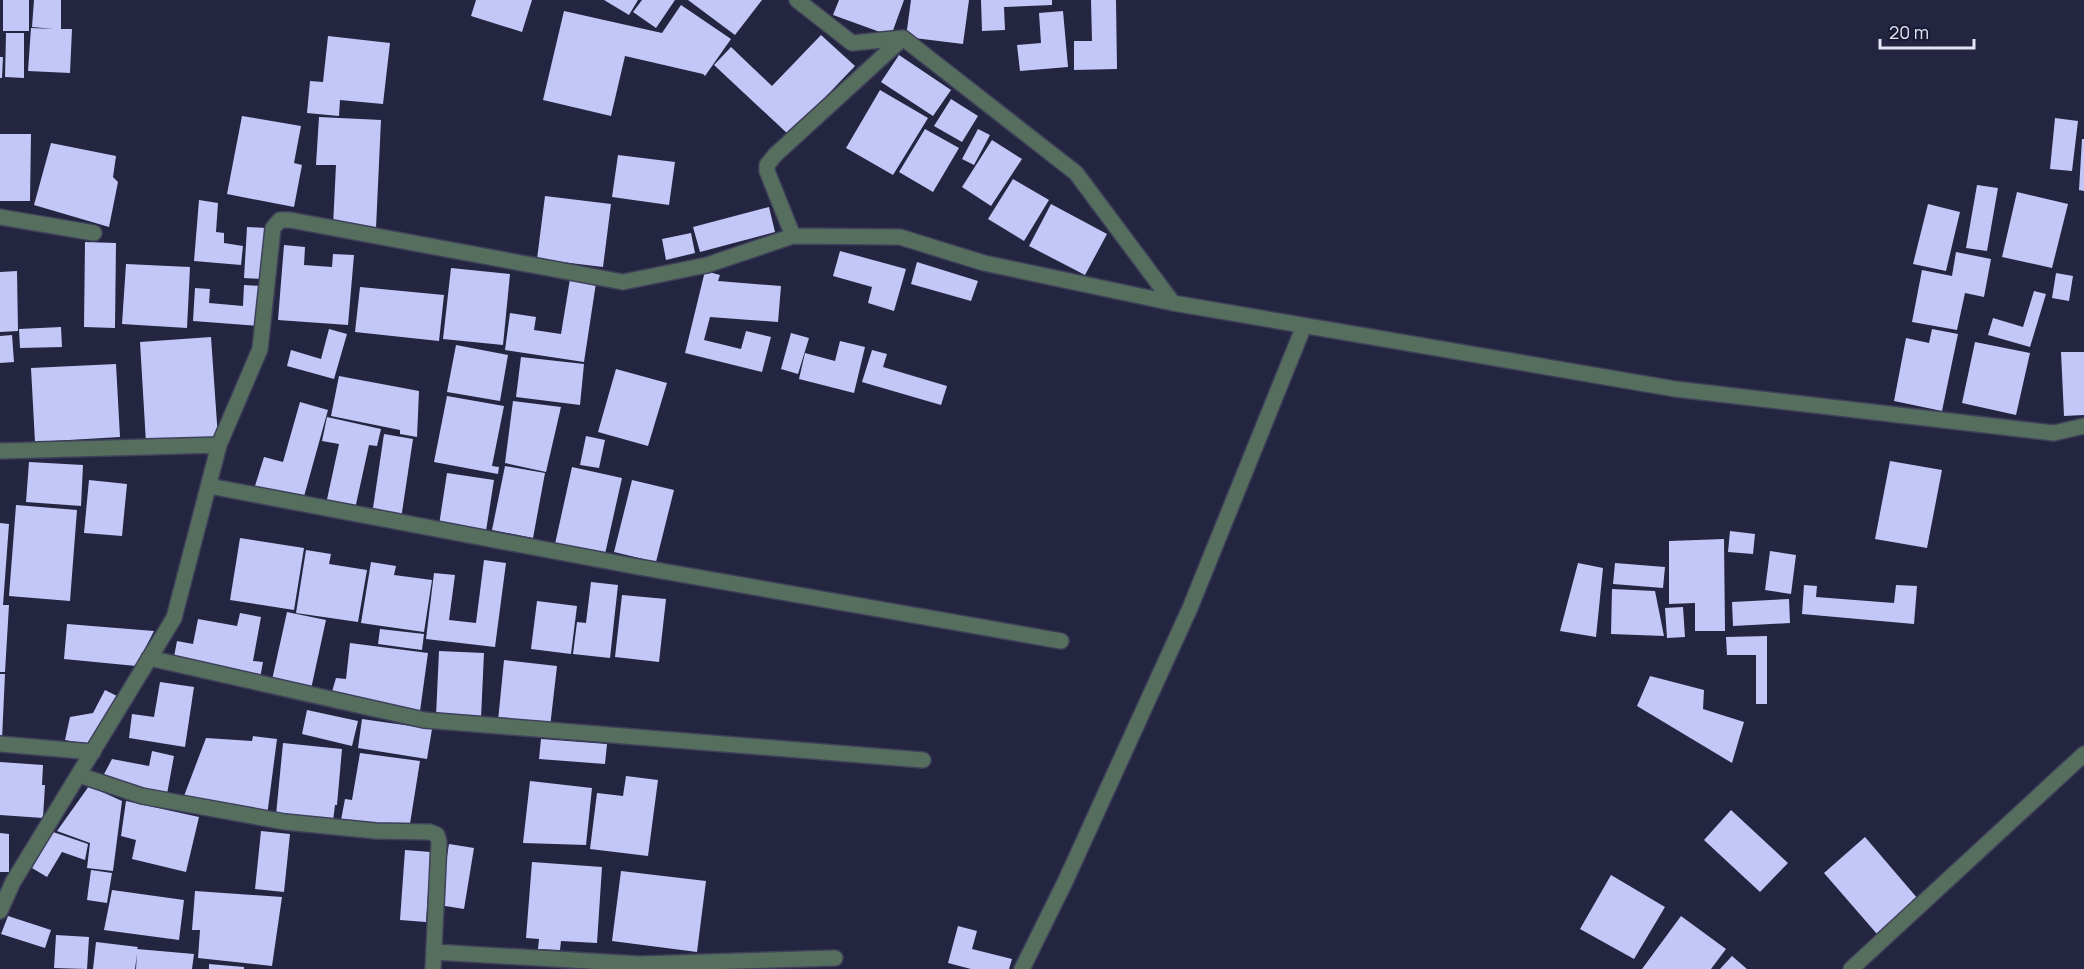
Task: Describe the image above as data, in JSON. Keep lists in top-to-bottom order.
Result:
{
  "scale_bar": "20 m"
}
